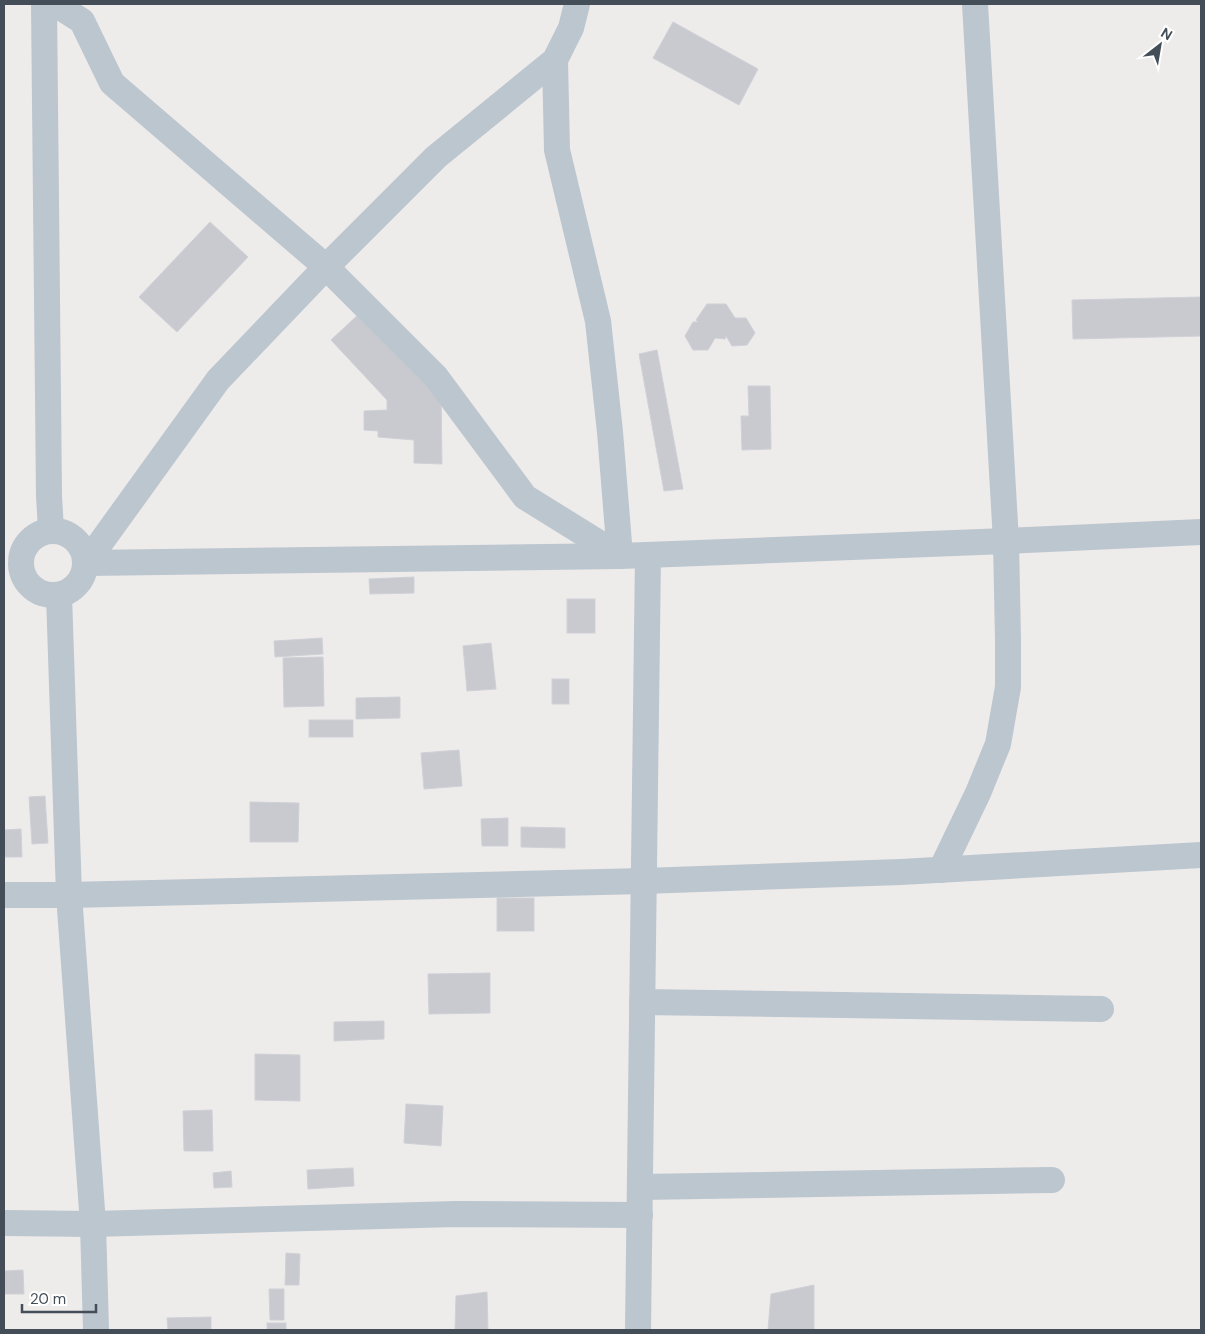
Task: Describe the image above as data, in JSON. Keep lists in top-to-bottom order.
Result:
{
  "scale_bar": "20 m",
  "north": "top right"
}
